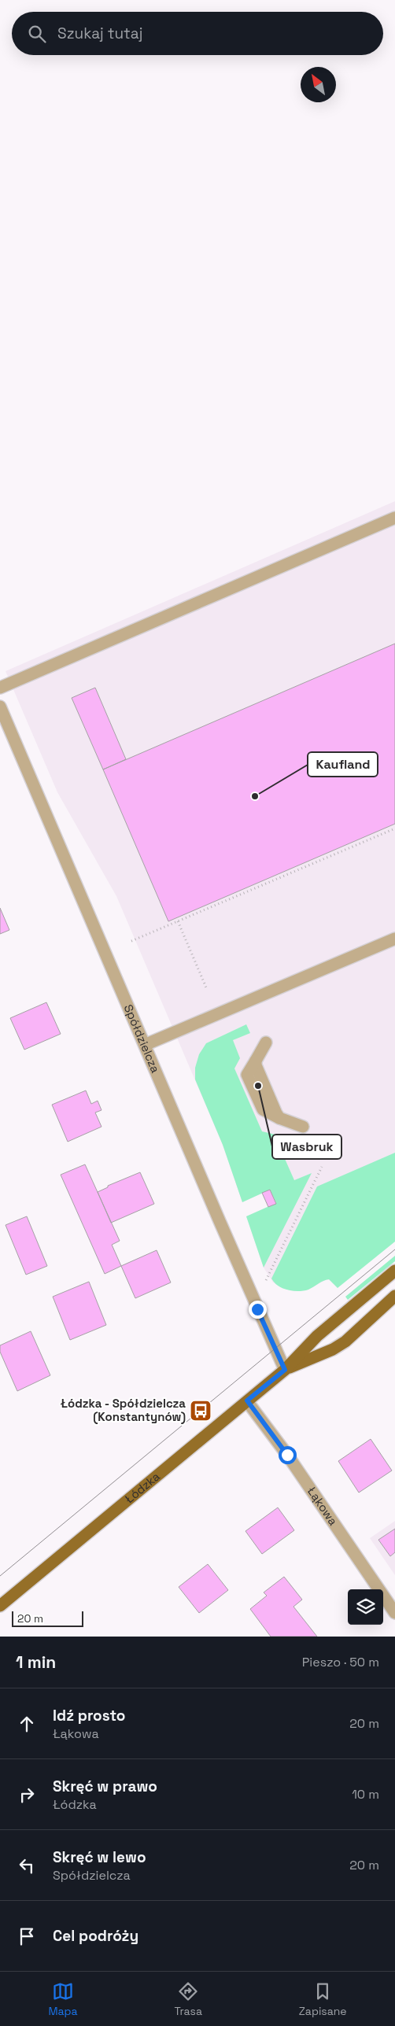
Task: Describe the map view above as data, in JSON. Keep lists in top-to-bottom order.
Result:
{
  "streets": {
    "main road": ["Łódzka"],
    "street": ["Spółdzielcza", "Łąkowa"]
  },
  "crossings": [
    ["Spółdzielcza", "Łódzka"],
    ["Łódzka", "Łąkowa"]
  ],
  "places": {
    "other": ["Kaufland", "Wasbruk"],
    "bus stop": ["Łódzka - Spółdzielcza (Konstantynów)"]
  },
  "scale_bar": "20 m",
  "north": "top left",
  "page": {
    "search": "Szukaj tutaj",
    "scale": "20 m",
    "heading": ["1 min", "Pieszo · 50 m"],
    "list": [
      ["Idź prosto", "Łąkowa", "20 m"],
      ["Skręć w prawo", "Łódzka", "10 m"],
      ["Skręć w lewo", "Spółdzielcza", "20 m"],
      "Cel podróży"
    ],
    "nav": ["Mapa", "Trasa", "Zapisane"]
  }
}
